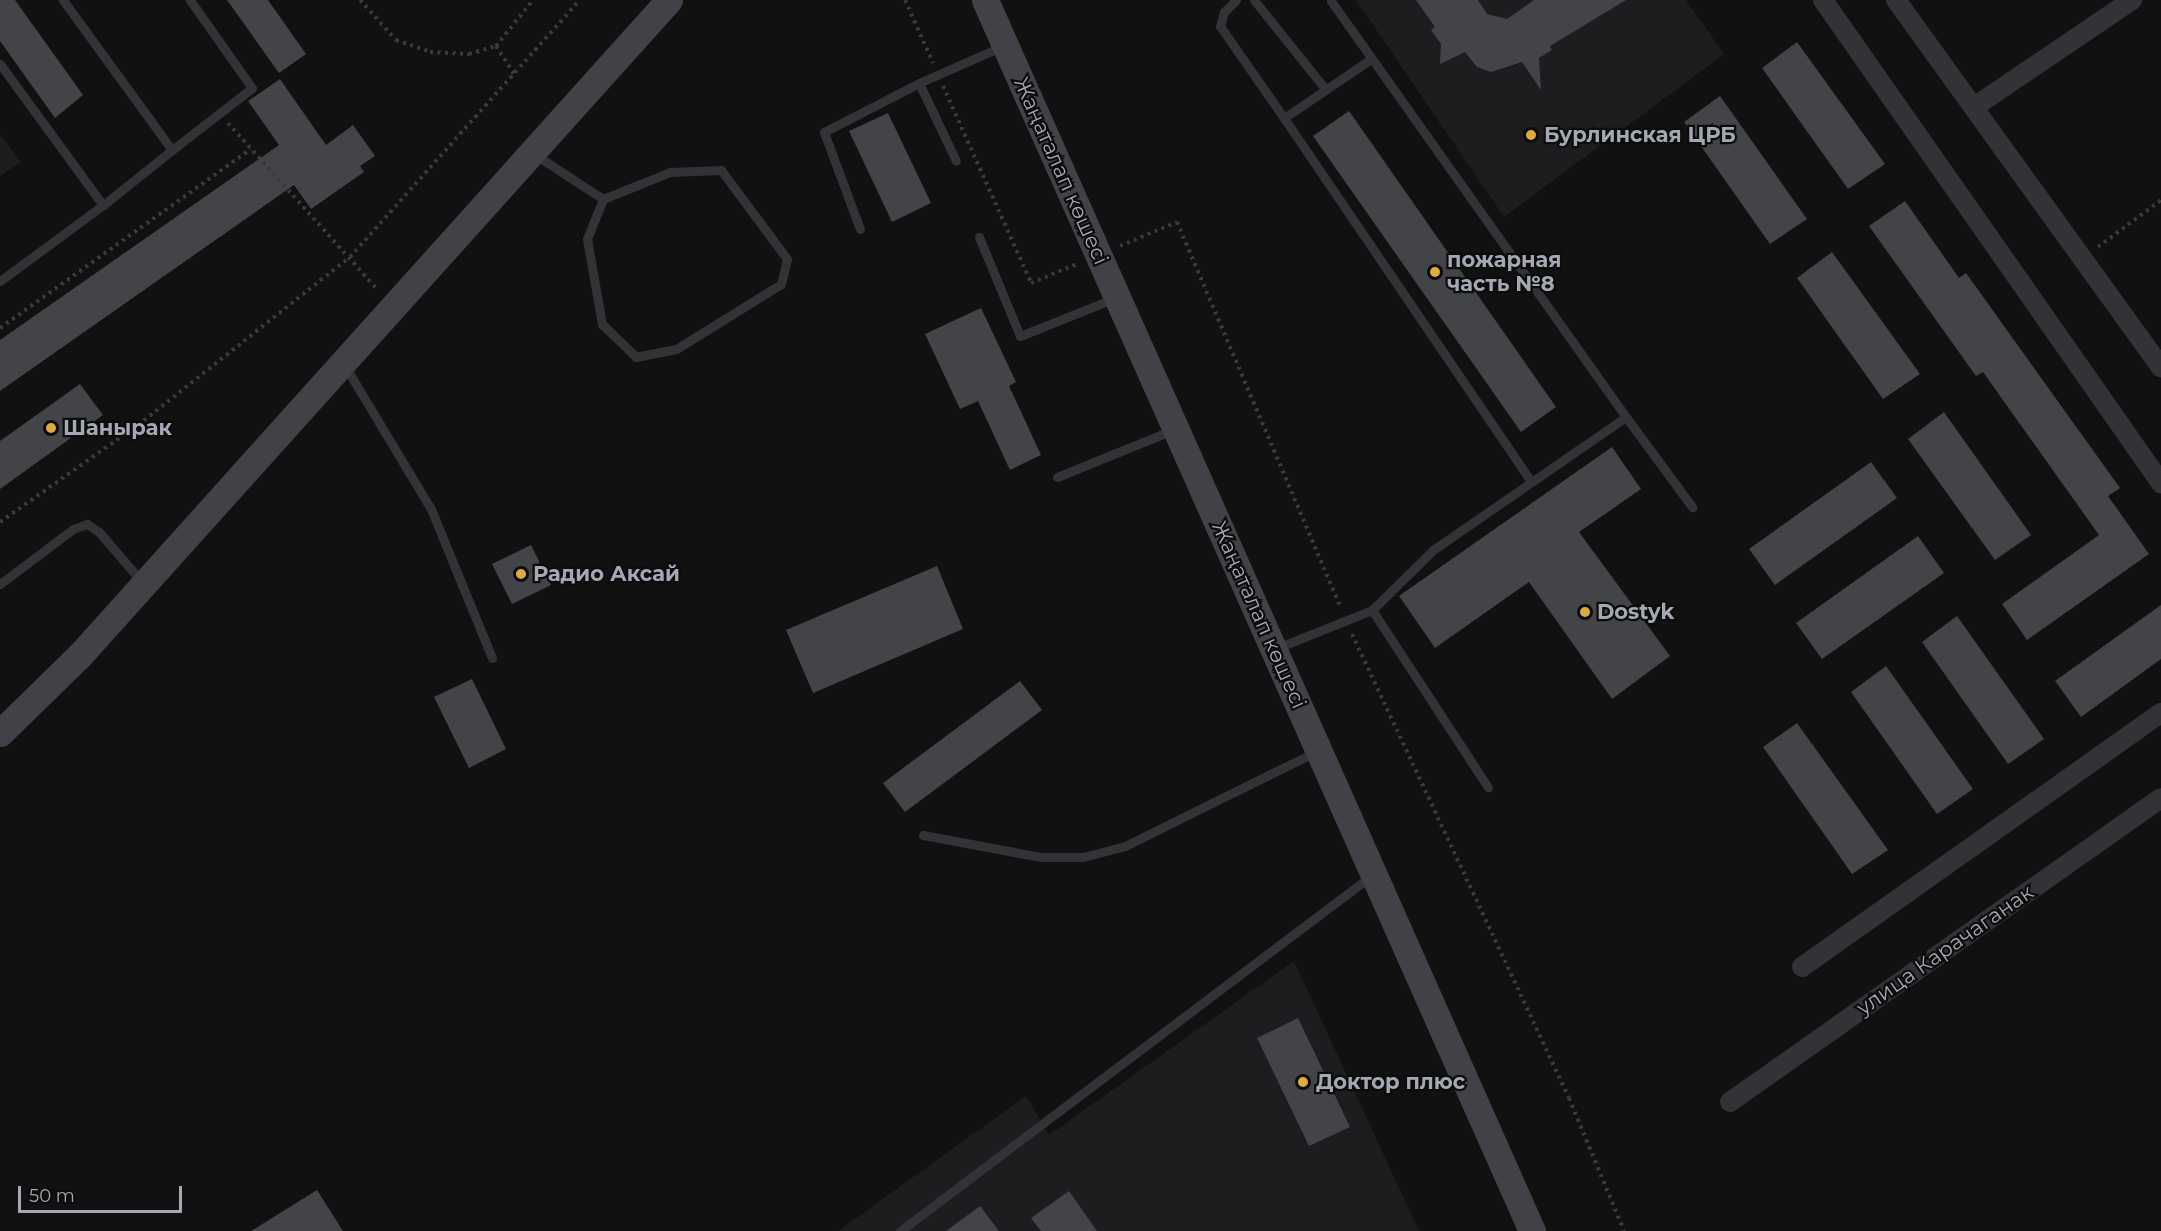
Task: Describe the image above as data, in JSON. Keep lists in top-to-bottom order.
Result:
{
  "streets": {
    "main road": ["Жаңаталап көшесі"],
    "street": ["улица Карачаганак"]
  },
  "places": [
    "Бурлинская ЦРБ",
    "пожарная часть №8",
    "Шанырак",
    "Радио Аксай",
    "Dostyk",
    "Доктор плюс"
  ],
  "scale_bar": "50 m"
}
